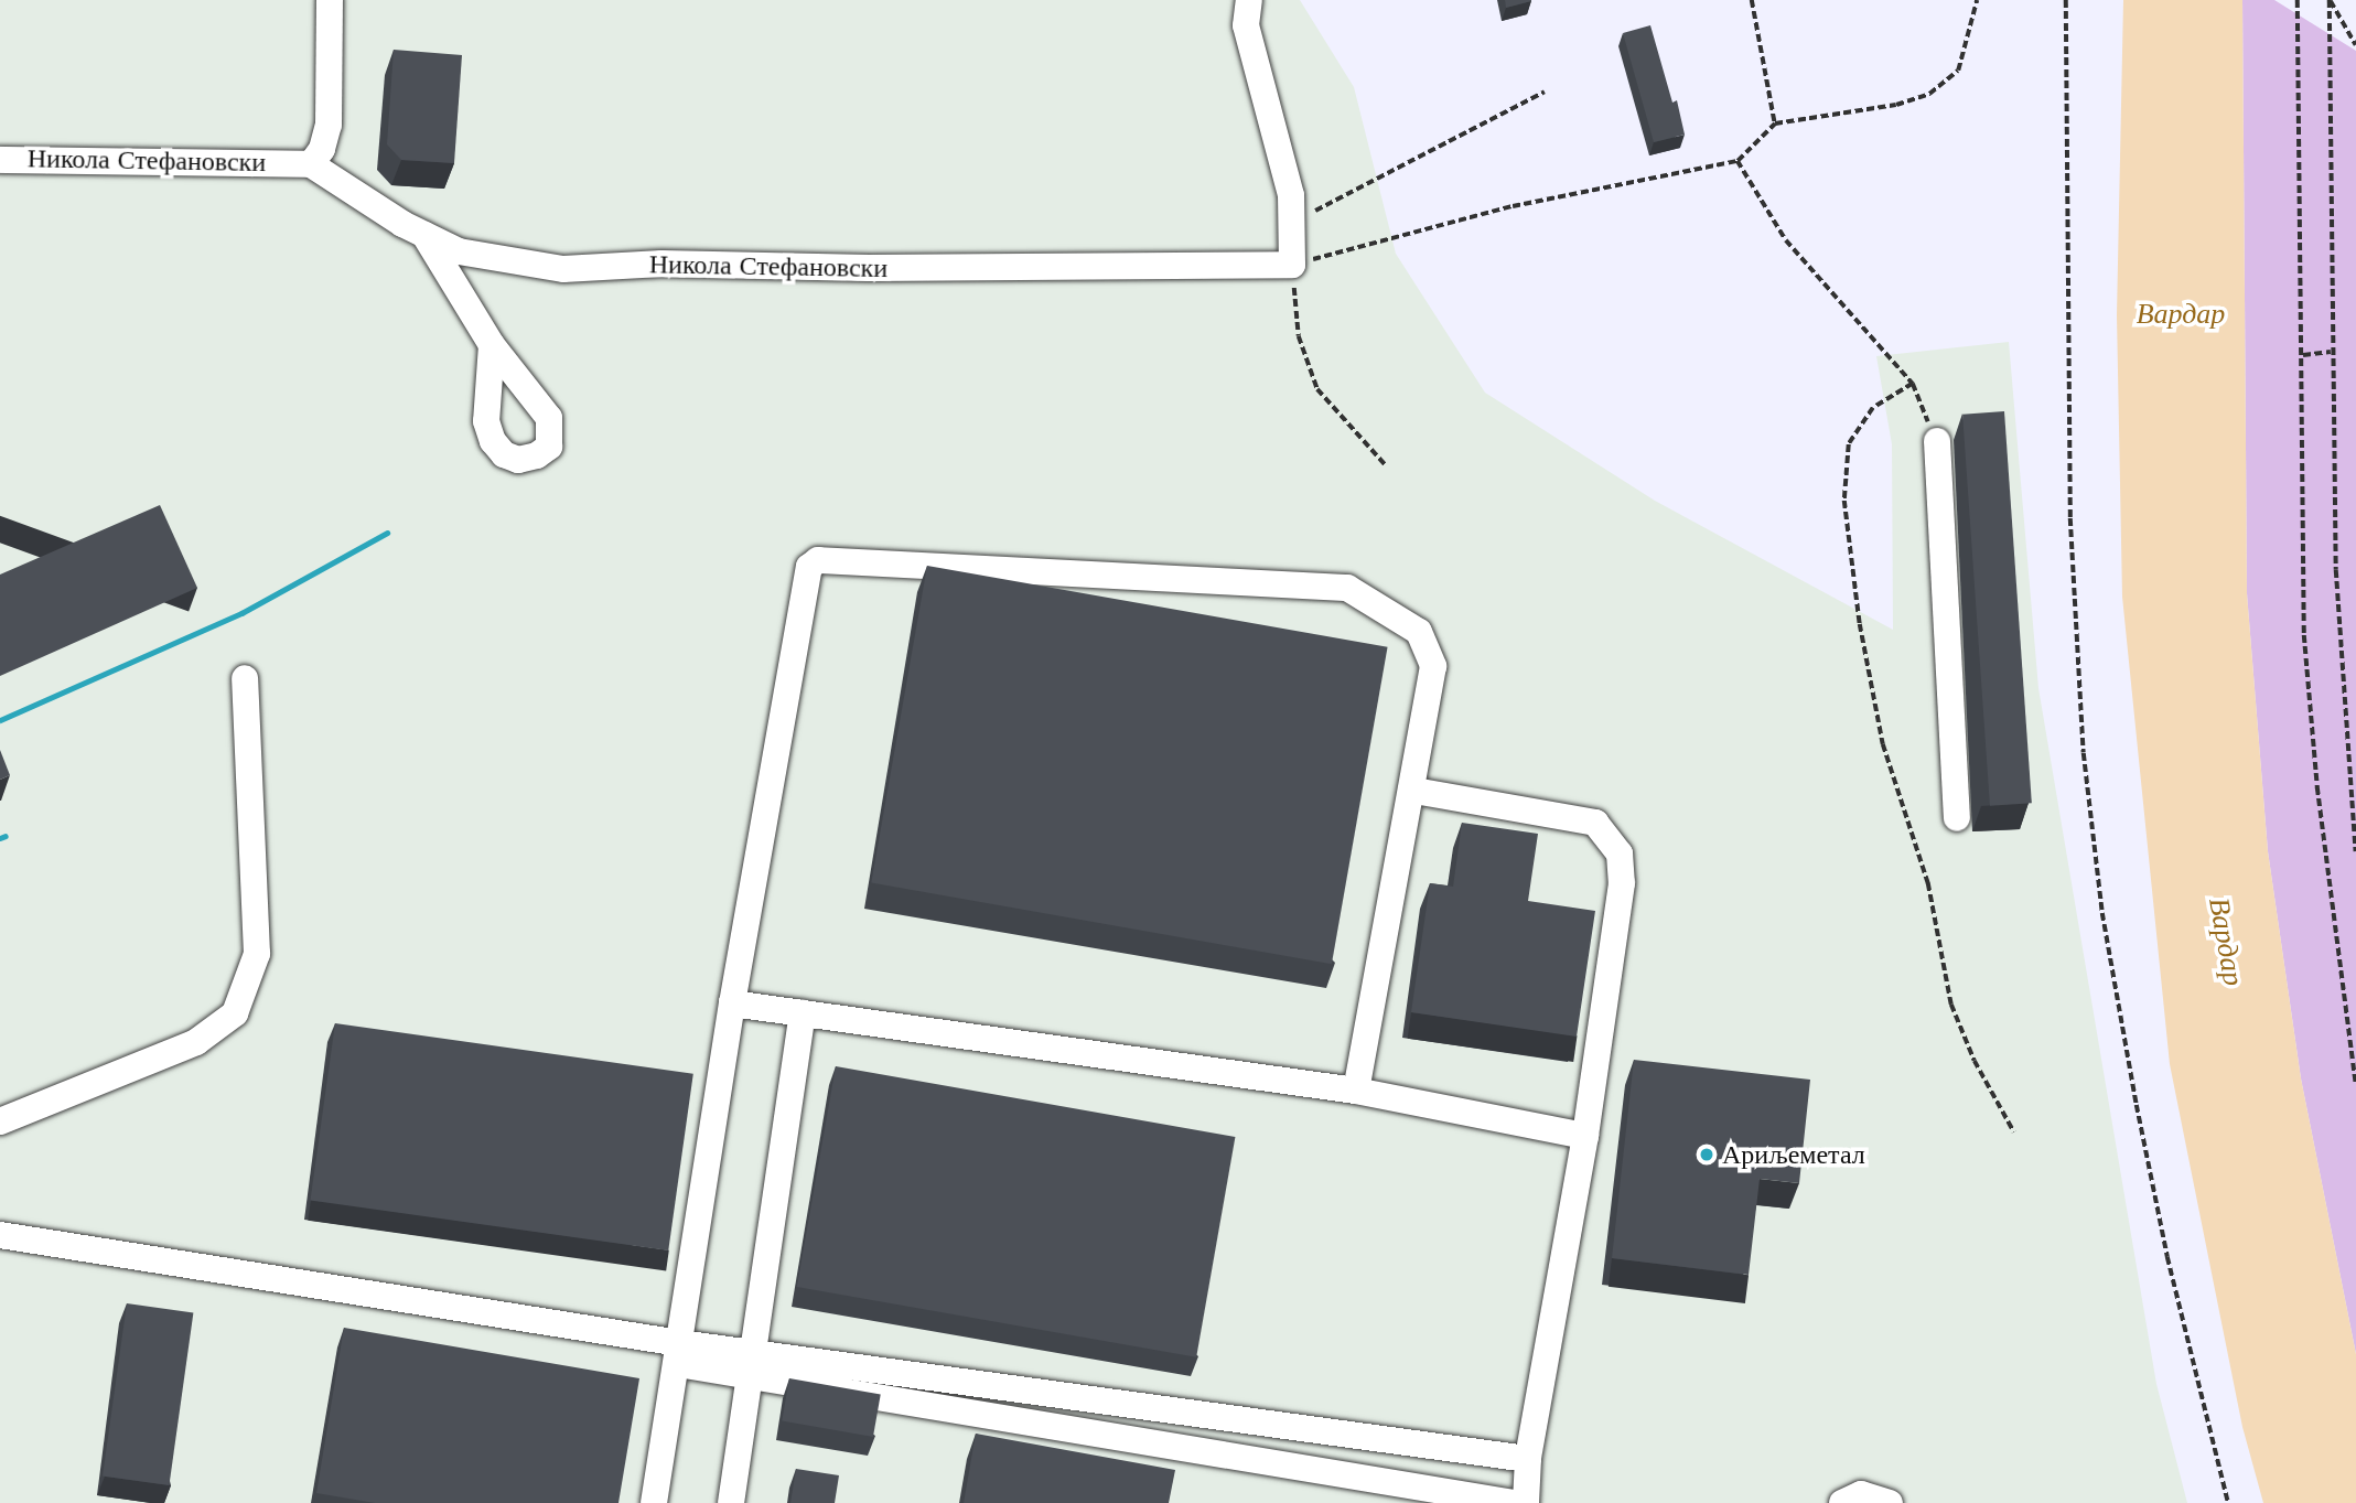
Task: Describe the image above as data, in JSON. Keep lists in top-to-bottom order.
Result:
{
  "streets": {
    "street": ["Никола Стефановски"]
  },
  "water": ["Вардар"],
  "places": ["Ариљеметал"]
}
